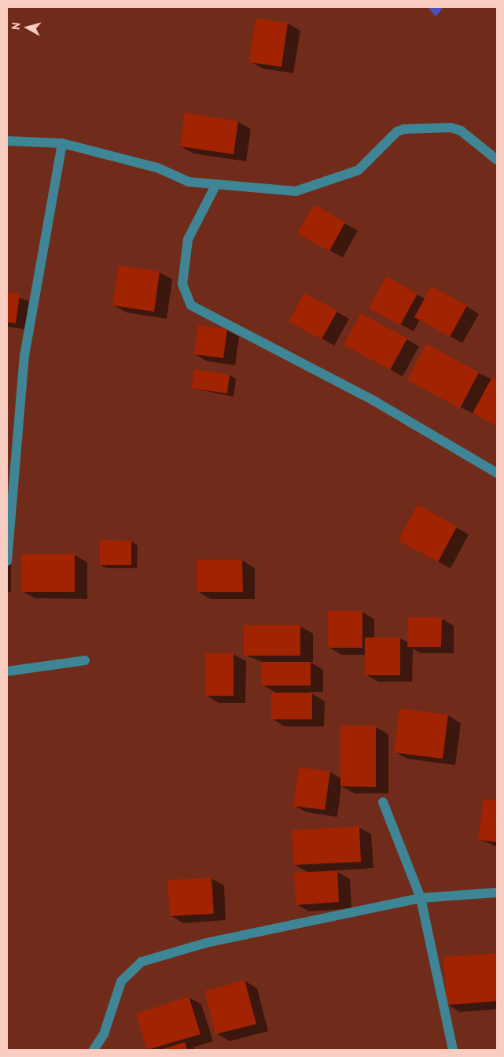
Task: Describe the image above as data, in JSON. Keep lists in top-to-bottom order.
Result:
{
  "north": "left"
}
